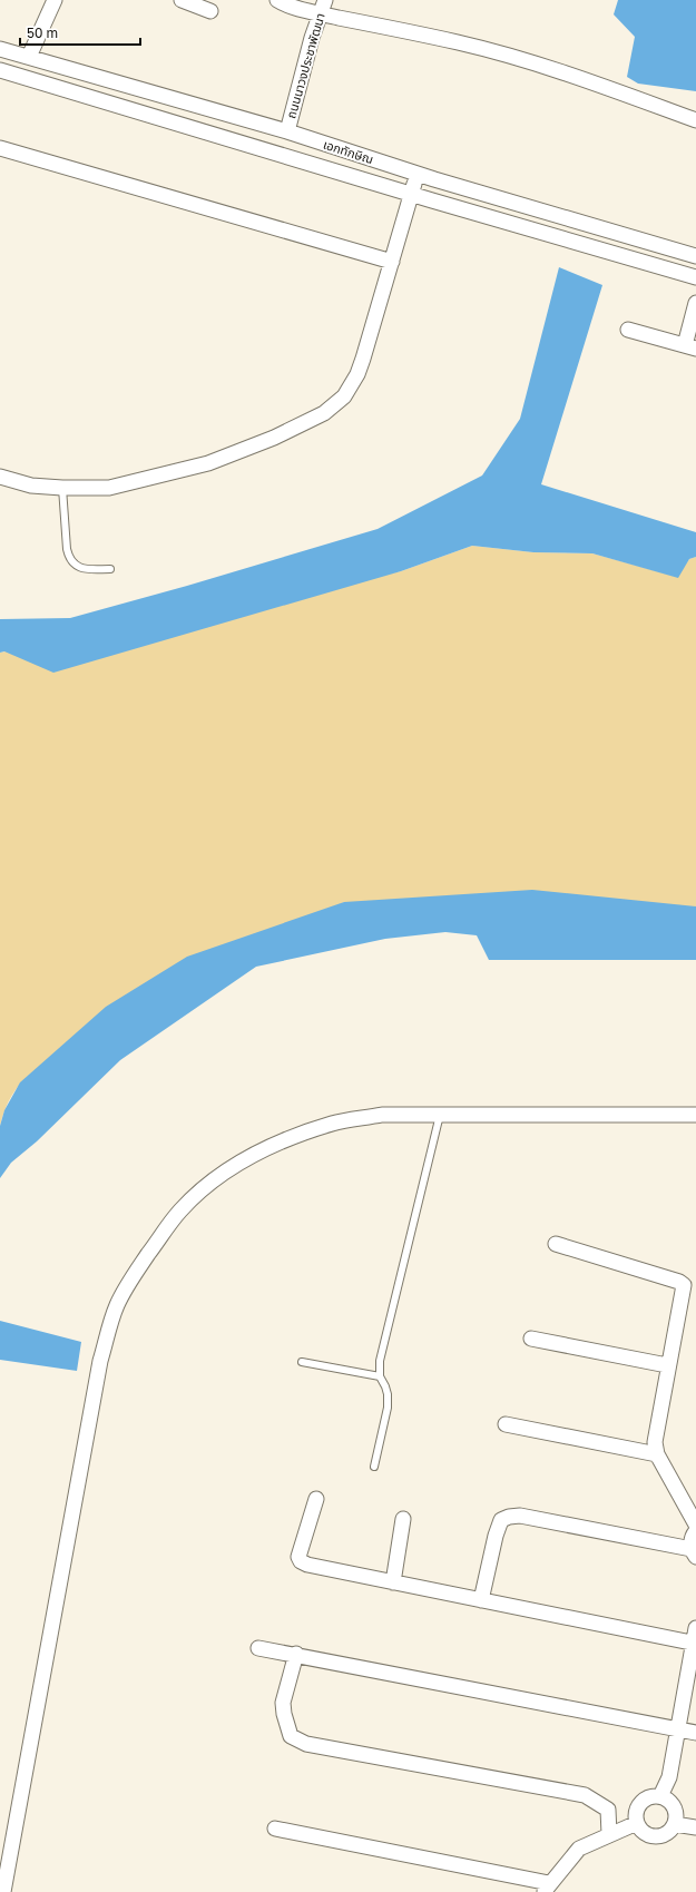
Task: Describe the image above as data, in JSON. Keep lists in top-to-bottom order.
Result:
{
  "streets": {
    "street": ["ถนนนาวงประชาพัฒนา", "เอกทักษิณ"]
  },
  "crossings": [
    ["ถนนนาวงประชาพัฒนา", "เอกทักษิณ"]
  ],
  "scale_bar": "50 m"
}
